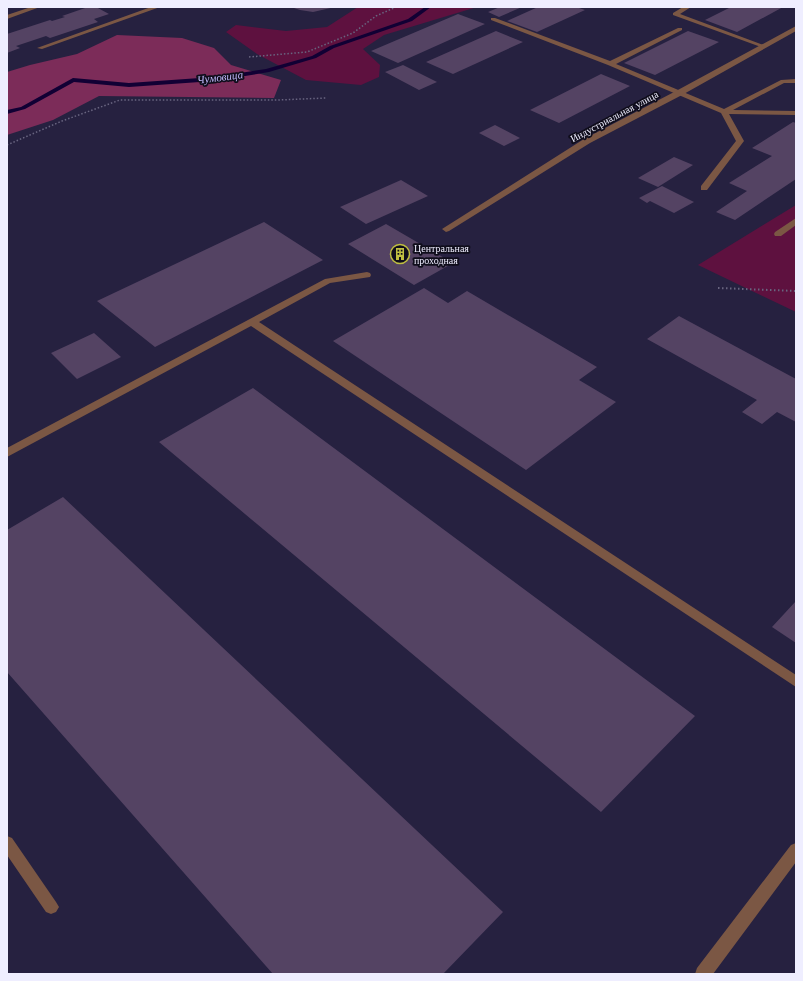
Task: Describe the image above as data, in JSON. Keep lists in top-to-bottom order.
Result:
{
  "streets": {
    "street": ["Индустриальная улица"]
  },
  "water": ["Чумовица"],
  "places": {
    "building": ["Центральная проходная"]
  }
}
